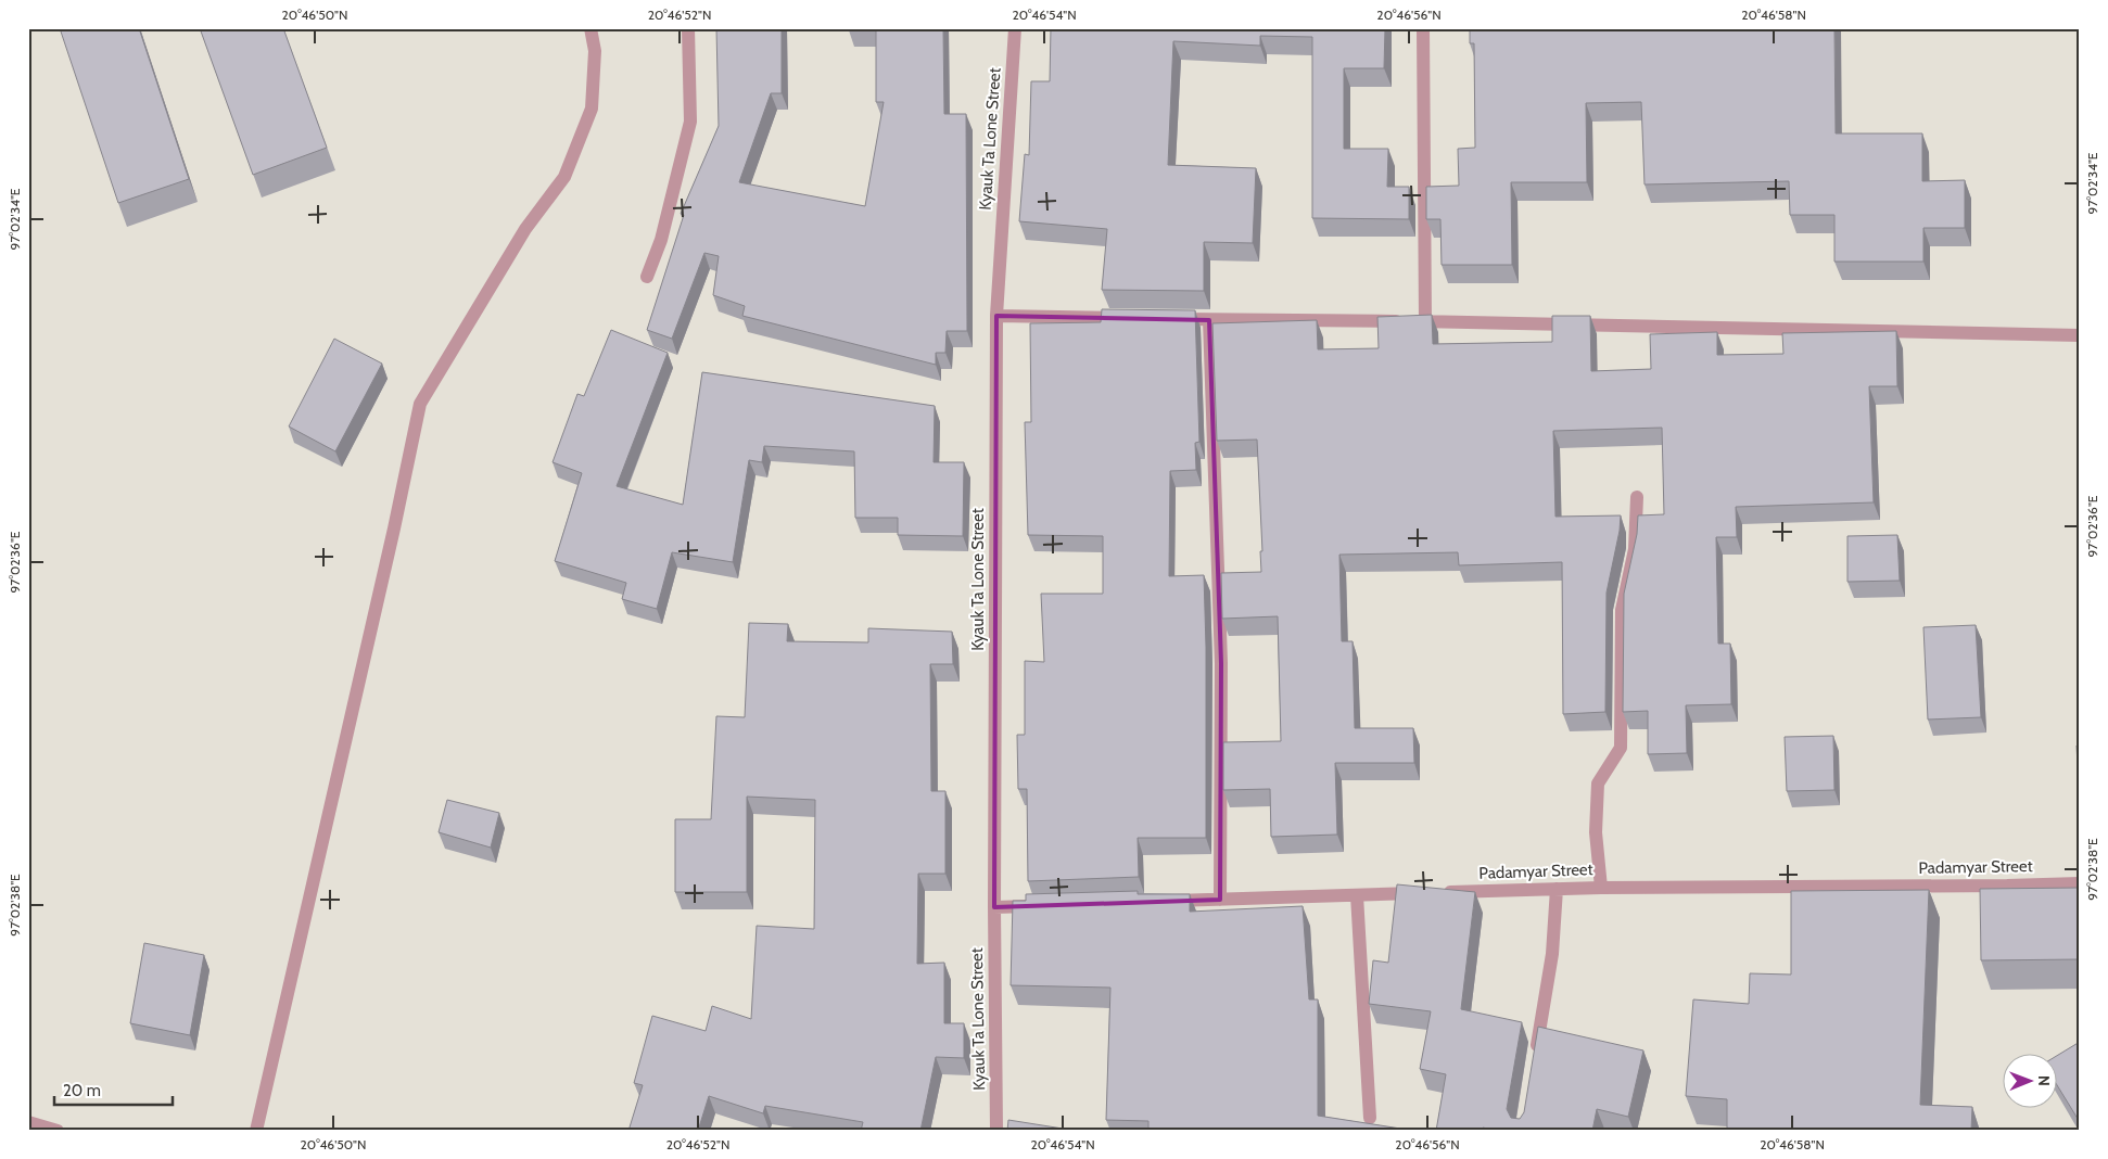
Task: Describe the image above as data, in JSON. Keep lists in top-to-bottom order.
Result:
{
  "streets": {
    "street": ["Kyauk Ta Lone Street", "Padamyar Street"]
  },
  "scale_bar": "20 m",
  "north": "right",
  "coordinates": [
    "20°46'50\"N",
    "20°46'52\"N",
    "20°46'54\"N",
    "20°46'56\"N",
    "20°46'58\"N",
    "97°02'34\"E",
    "97°02'36\"E",
    "97°02'38\"E"
  ]
}
